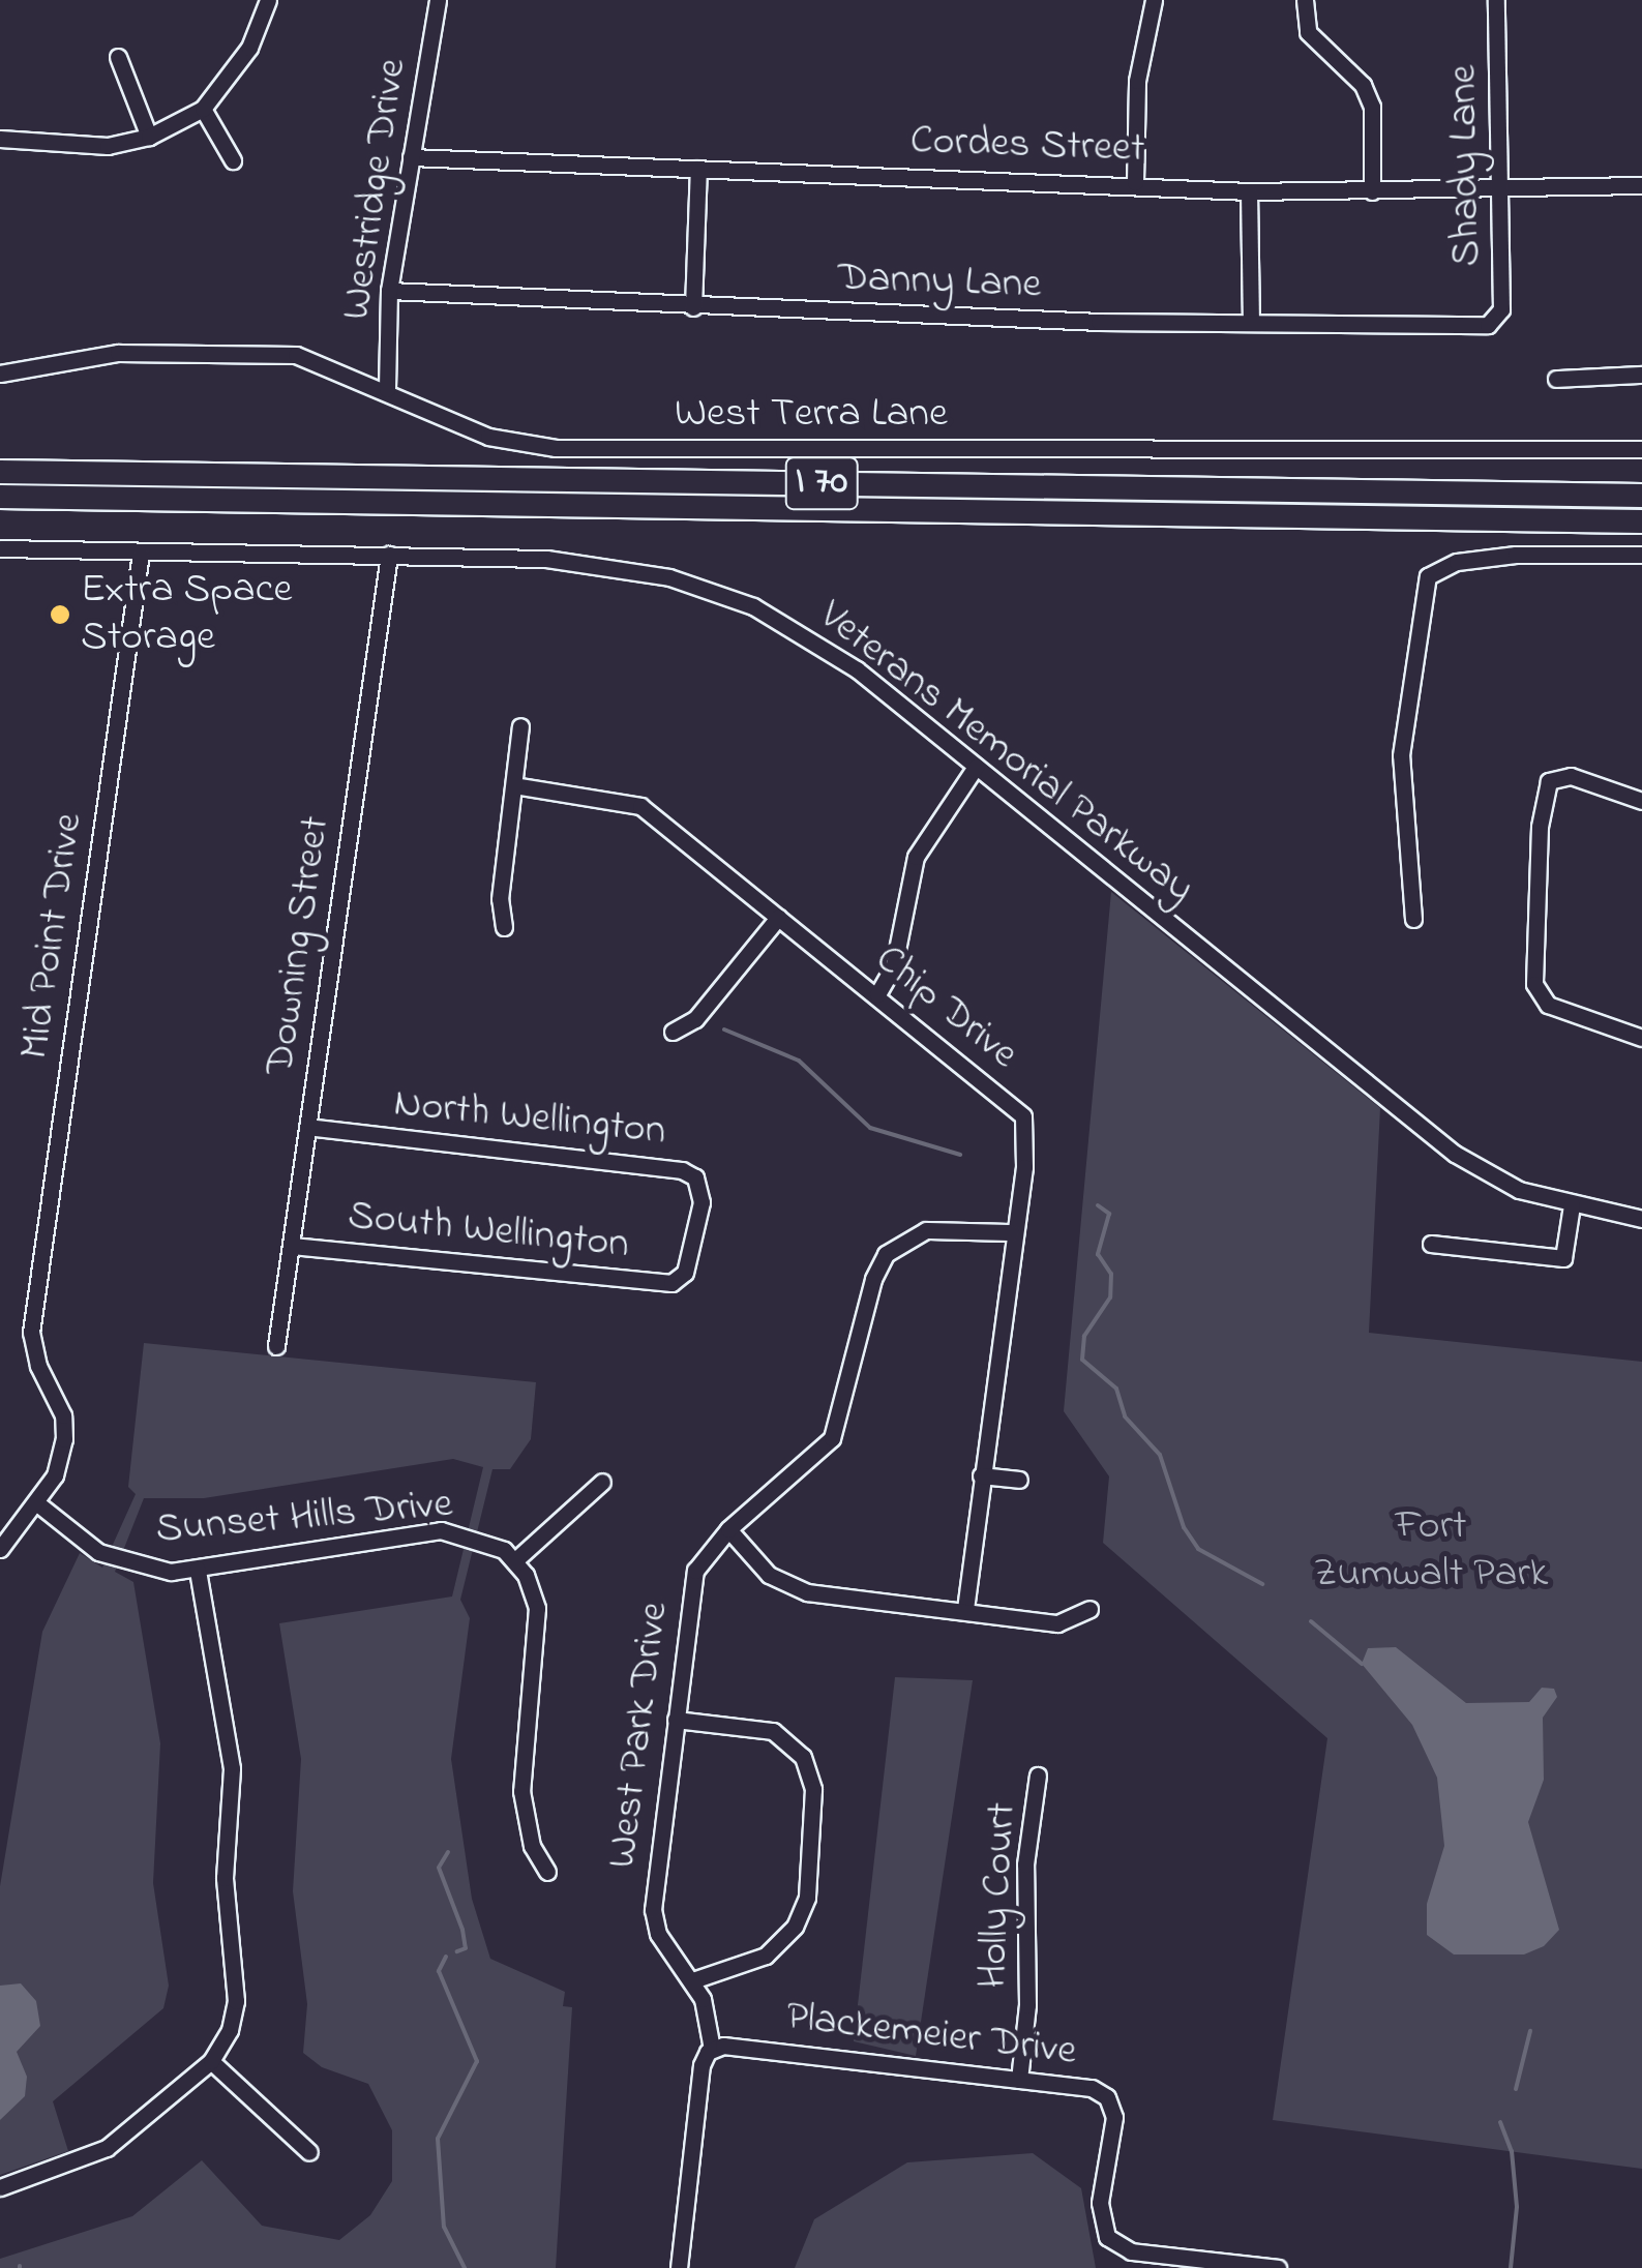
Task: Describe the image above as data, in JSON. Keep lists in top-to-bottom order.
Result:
{
  "streets": {
    "highway": ["I 70"],
    "street": [
      "Cordes Street",
      "Shady Lane",
      "Westridge Drive",
      "Danny Lane",
      "West Terra Lane",
      "Veterans Memorial Parkway",
      "Mid Point Drive",
      "Downing Street",
      "Chip Drive",
      "North Wellington",
      "South Wellington",
      "Sunset Hills Drive",
      "West Park Drive",
      "Holly Court",
      "Plackemeier Drive"
    ]
  },
  "crossings": [
    ["Cordes Street", "Shady Lane"],
    ["Cordes Street", "Westridge Drive"],
    ["Shady Lane", "Danny Lane"],
    ["Westridge Drive", "Danny Lane"],
    ["Westridge Drive", "West Terra Lane"],
    ["Veterans Memorial Parkway", "Mid Point Drive"],
    ["Veterans Memorial Parkway", "Downing Street"],
    ["Mid Point Drive", "Sunset Hills Drive"],
    ["Downing Street", "North Wellington"],
    ["Downing Street", "South Wellington"],
    ["North Wellington", "South Wellington"],
    ["West Park Drive", "Plackemeier Drive"],
    ["Holly Court", "Plackemeier Drive"]
  ],
  "parks": ["Fort Zumwalt Park"],
  "places": ["Extra Space Storage"]
}
